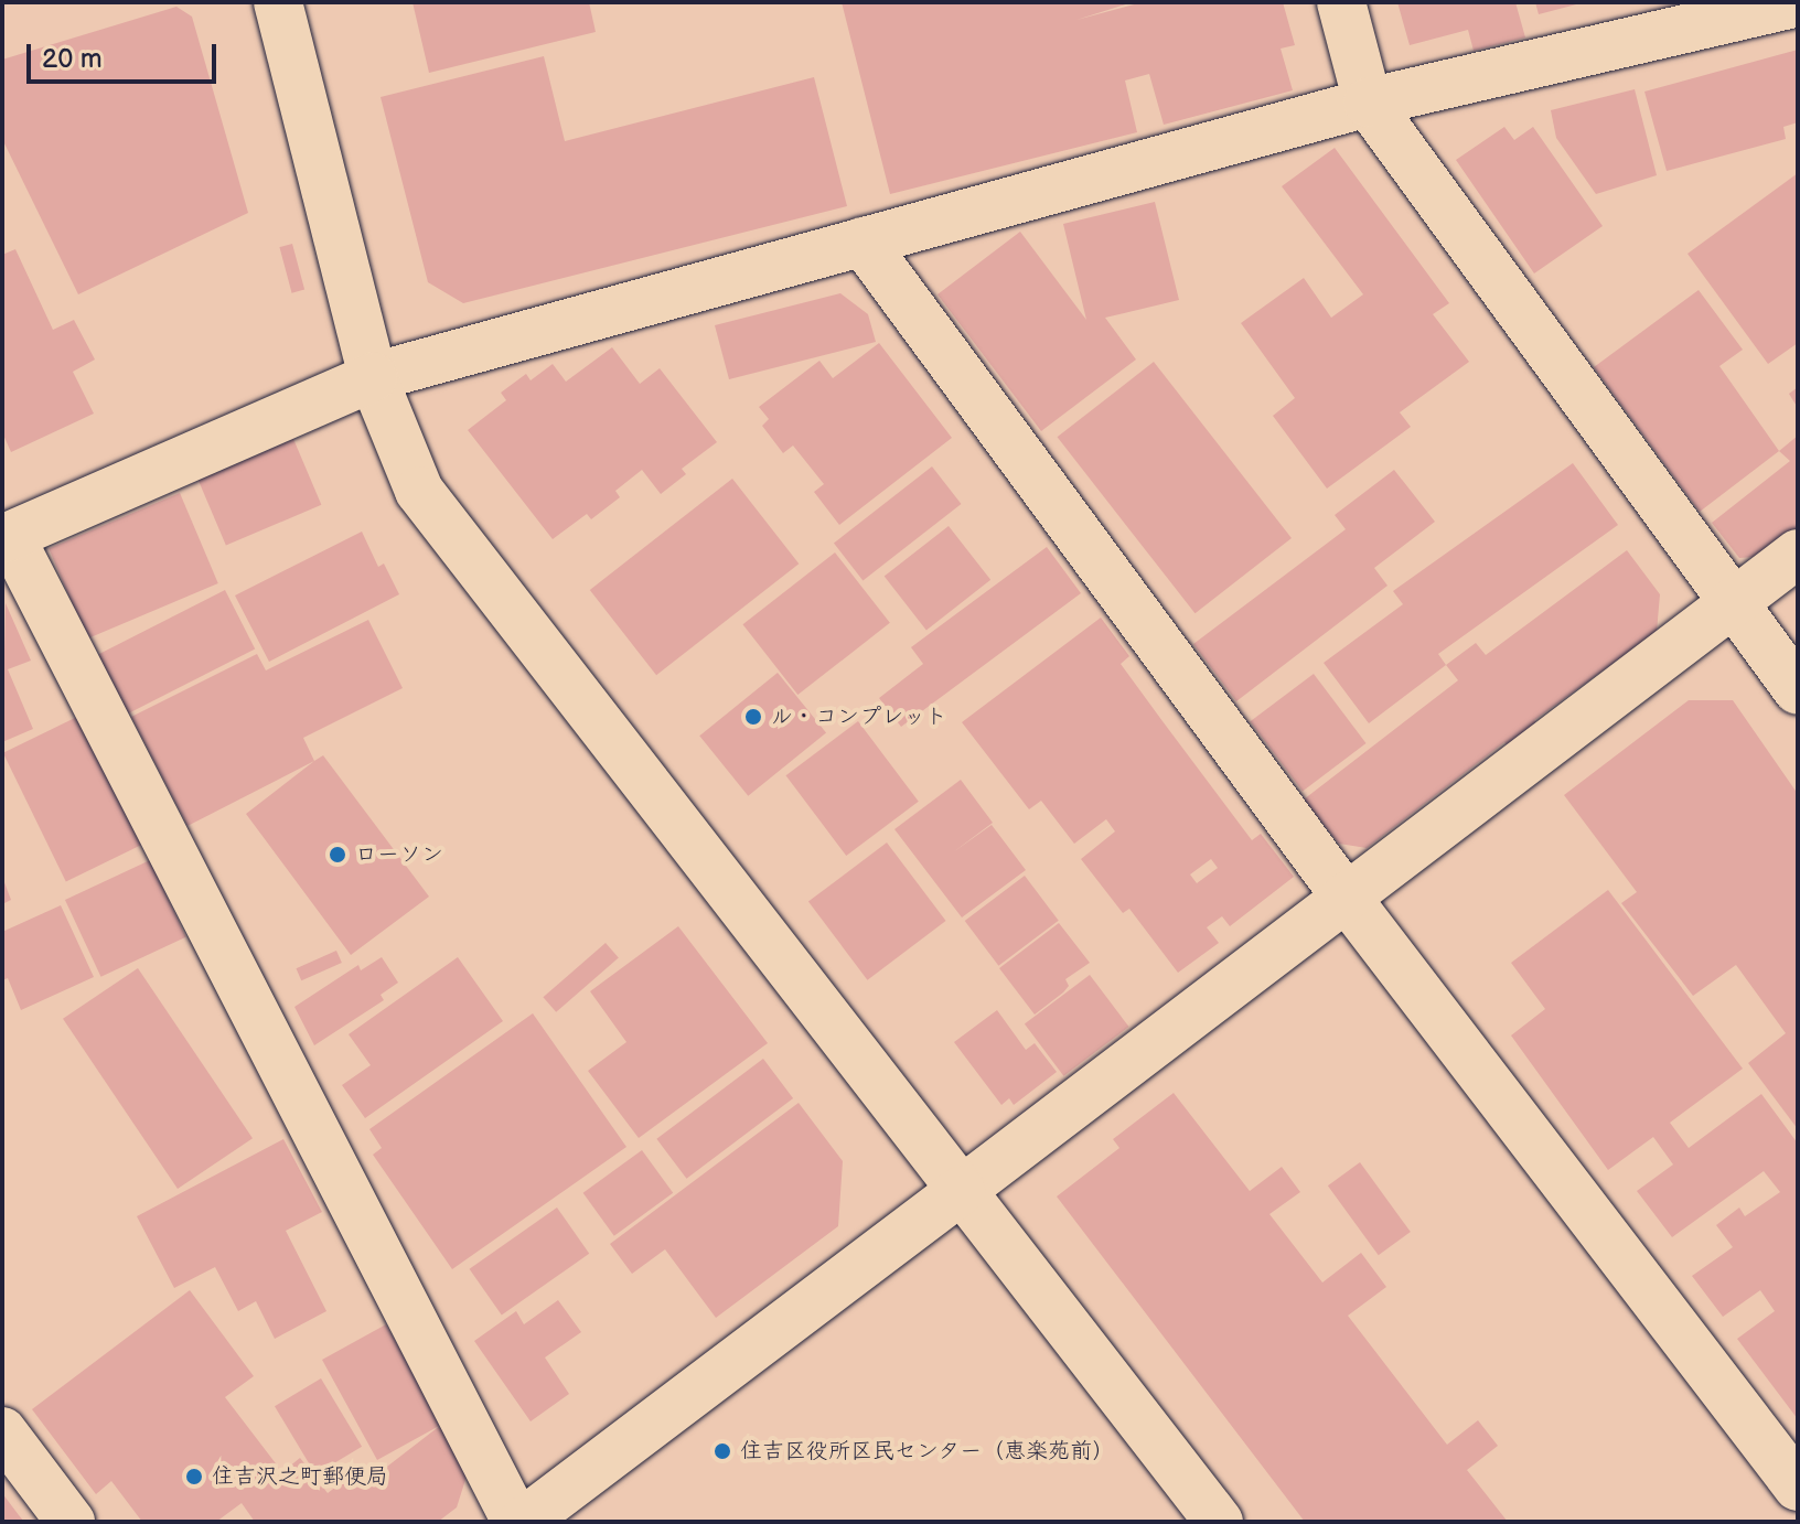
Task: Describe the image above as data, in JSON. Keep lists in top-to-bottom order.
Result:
{
  "places": [
    "ル・コンプレット",
    "ローソン",
    "住吉区役所区民センター（恵楽苑前）",
    "住吉沢之町郵便局"
  ],
  "scale_bar": "20 m"
}
